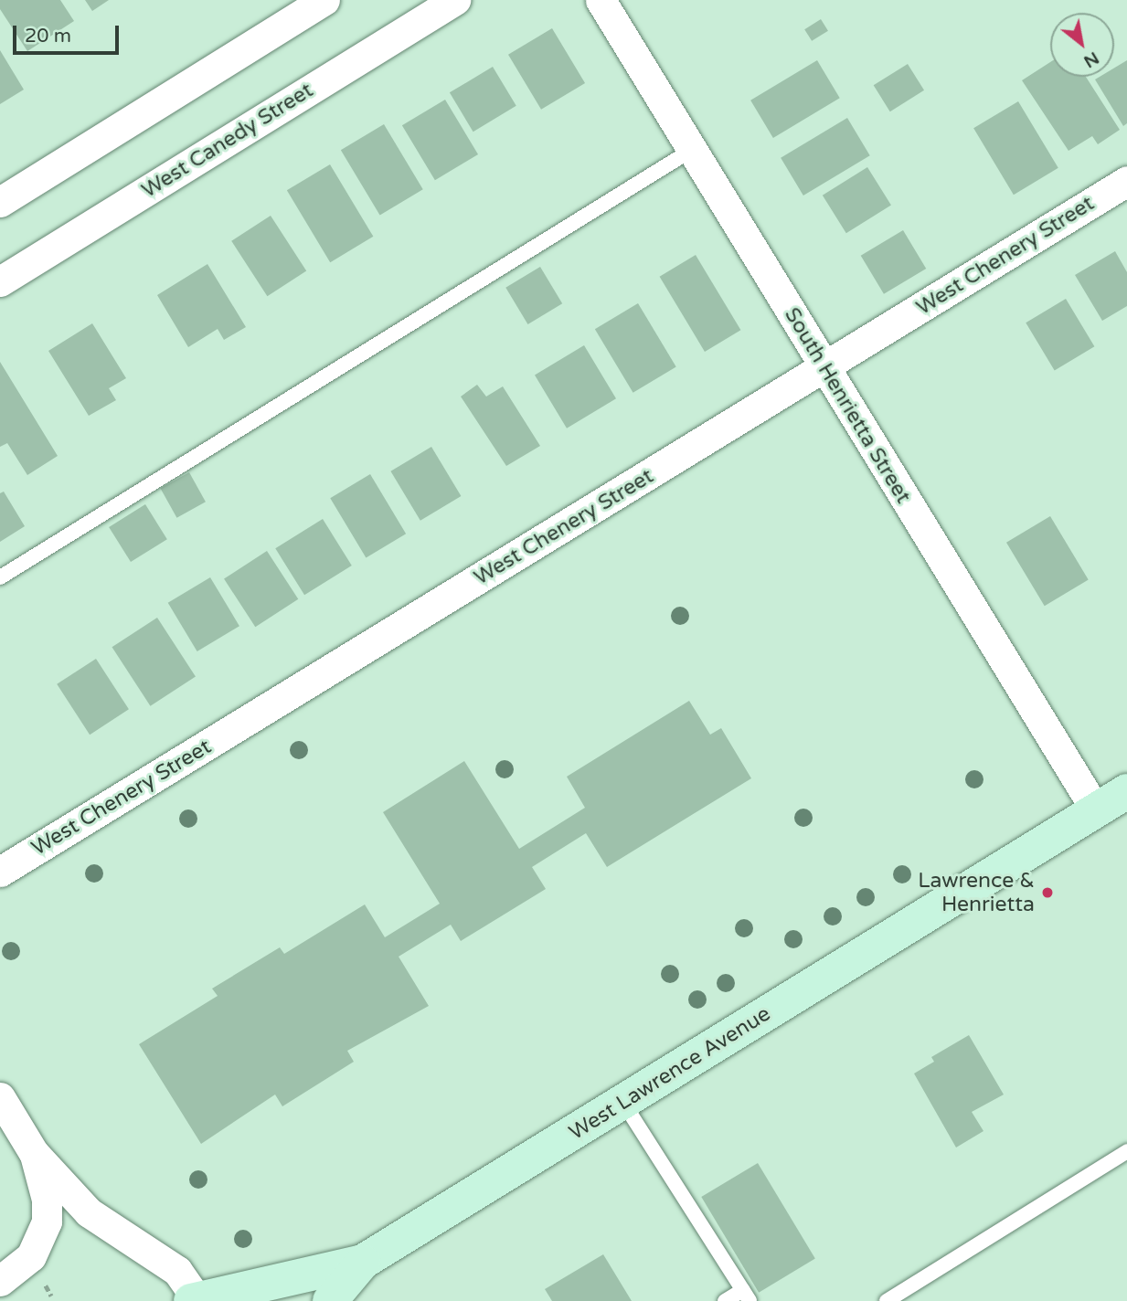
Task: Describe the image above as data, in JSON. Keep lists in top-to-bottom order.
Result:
{
  "streets": {
    "street": [
      "West Canedy Street",
      "West Chenery Street",
      "South Henrietta Street",
      "West Lawrence Avenue"
    ]
  },
  "crossings": [
    ["West Chenery Street", "South Henrietta Street"],
    ["South Henrietta Street", "West Lawrence Avenue"]
  ],
  "places": ["Lawrence & Henrietta"],
  "scale_bar": "20 m",
  "north": "bottom right"
}
